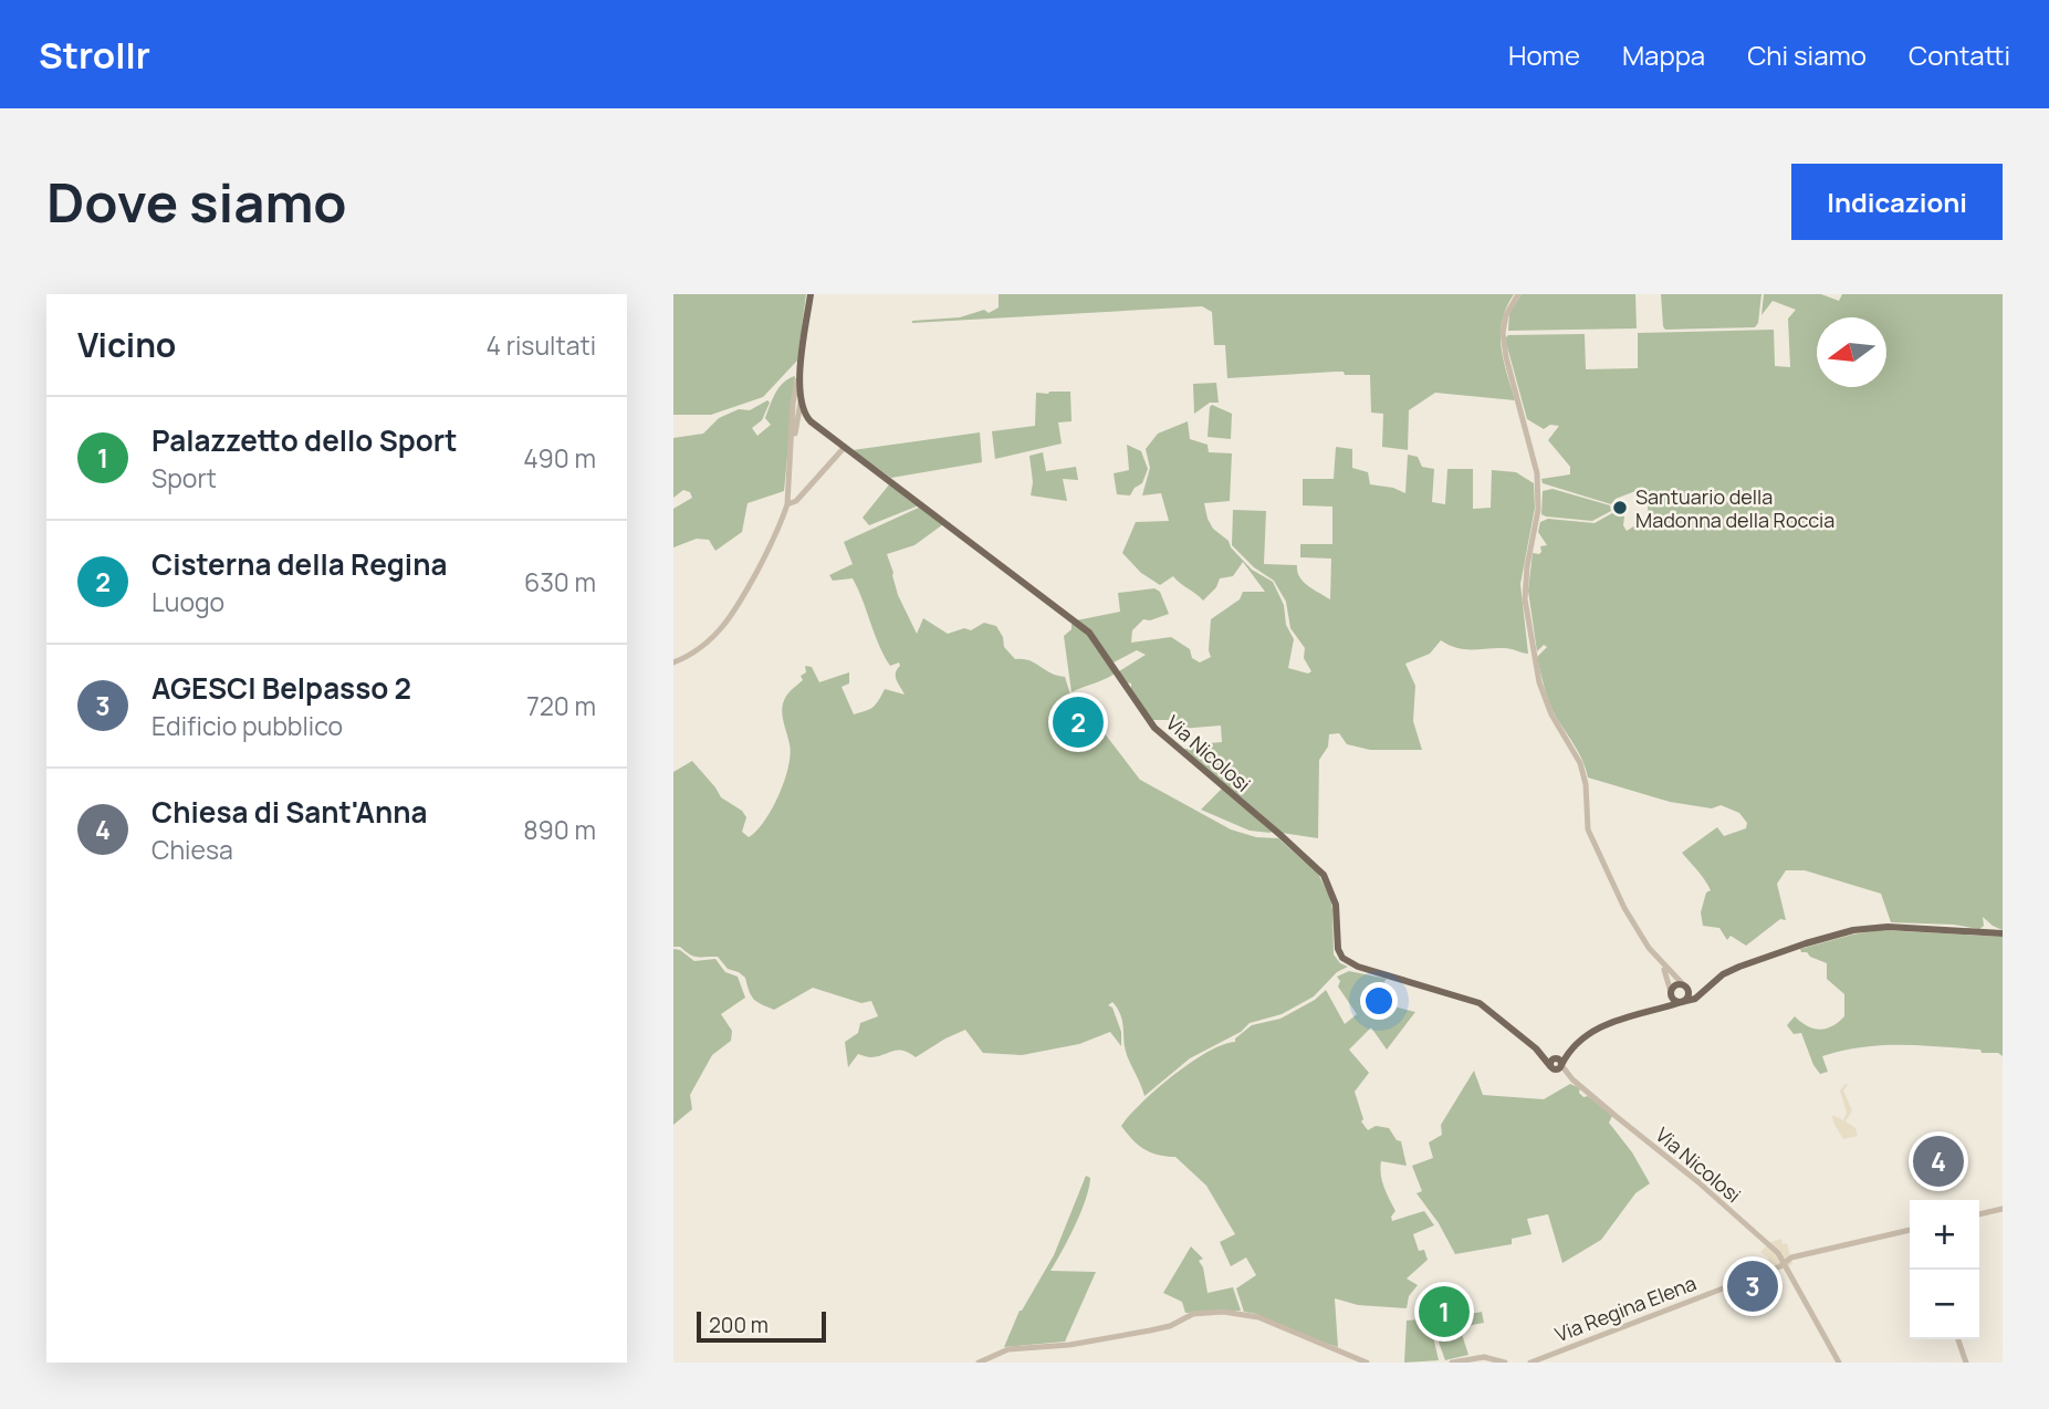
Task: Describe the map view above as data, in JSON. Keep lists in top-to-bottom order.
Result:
{
  "streets": {
    "main road": ["Via Nicolosi"],
    "street": ["Via Regina Elena"]
  },
  "crossings": [
    ["Via Nicolosi", "Via Regina Elena"]
  ],
  "places": ["Santuario della Madonna della Roccia"],
  "scale_bar": "200 m",
  "north": "left",
  "page": {
    "header": "Strollr",
    "nav": [
      "Home",
      "Mappa",
      "Chi siamo",
      "Contatti"
    ],
    "buttons": "Indicazioni",
    "title": "Dove siamo",
    "heading": ["Vicino", "4 risultati"],
    "list": [
      {
        "mark": "1",
        "name": "Palazzetto dello Sport",
        "note": "Sport",
        "value": "490 m"
      },
      {
        "mark": "2",
        "name": "Cisterna della Regina",
        "note": "Luogo",
        "value": "630 m"
      },
      {
        "mark": "3",
        "name": "AGESCI Belpasso 2",
        "note": "Edificio pubblico",
        "value": "720 m"
      },
      {
        "mark": "4",
        "name": "Chiesa di Sant'Anna",
        "note": "Chiesa",
        "value": "890 m"
      }
    ],
    "pins": [
      "2",
      "4",
      "3",
      "1"
    ],
    "map_buttons": ["+", "−"],
    "scale": "200 m"
  }
}
